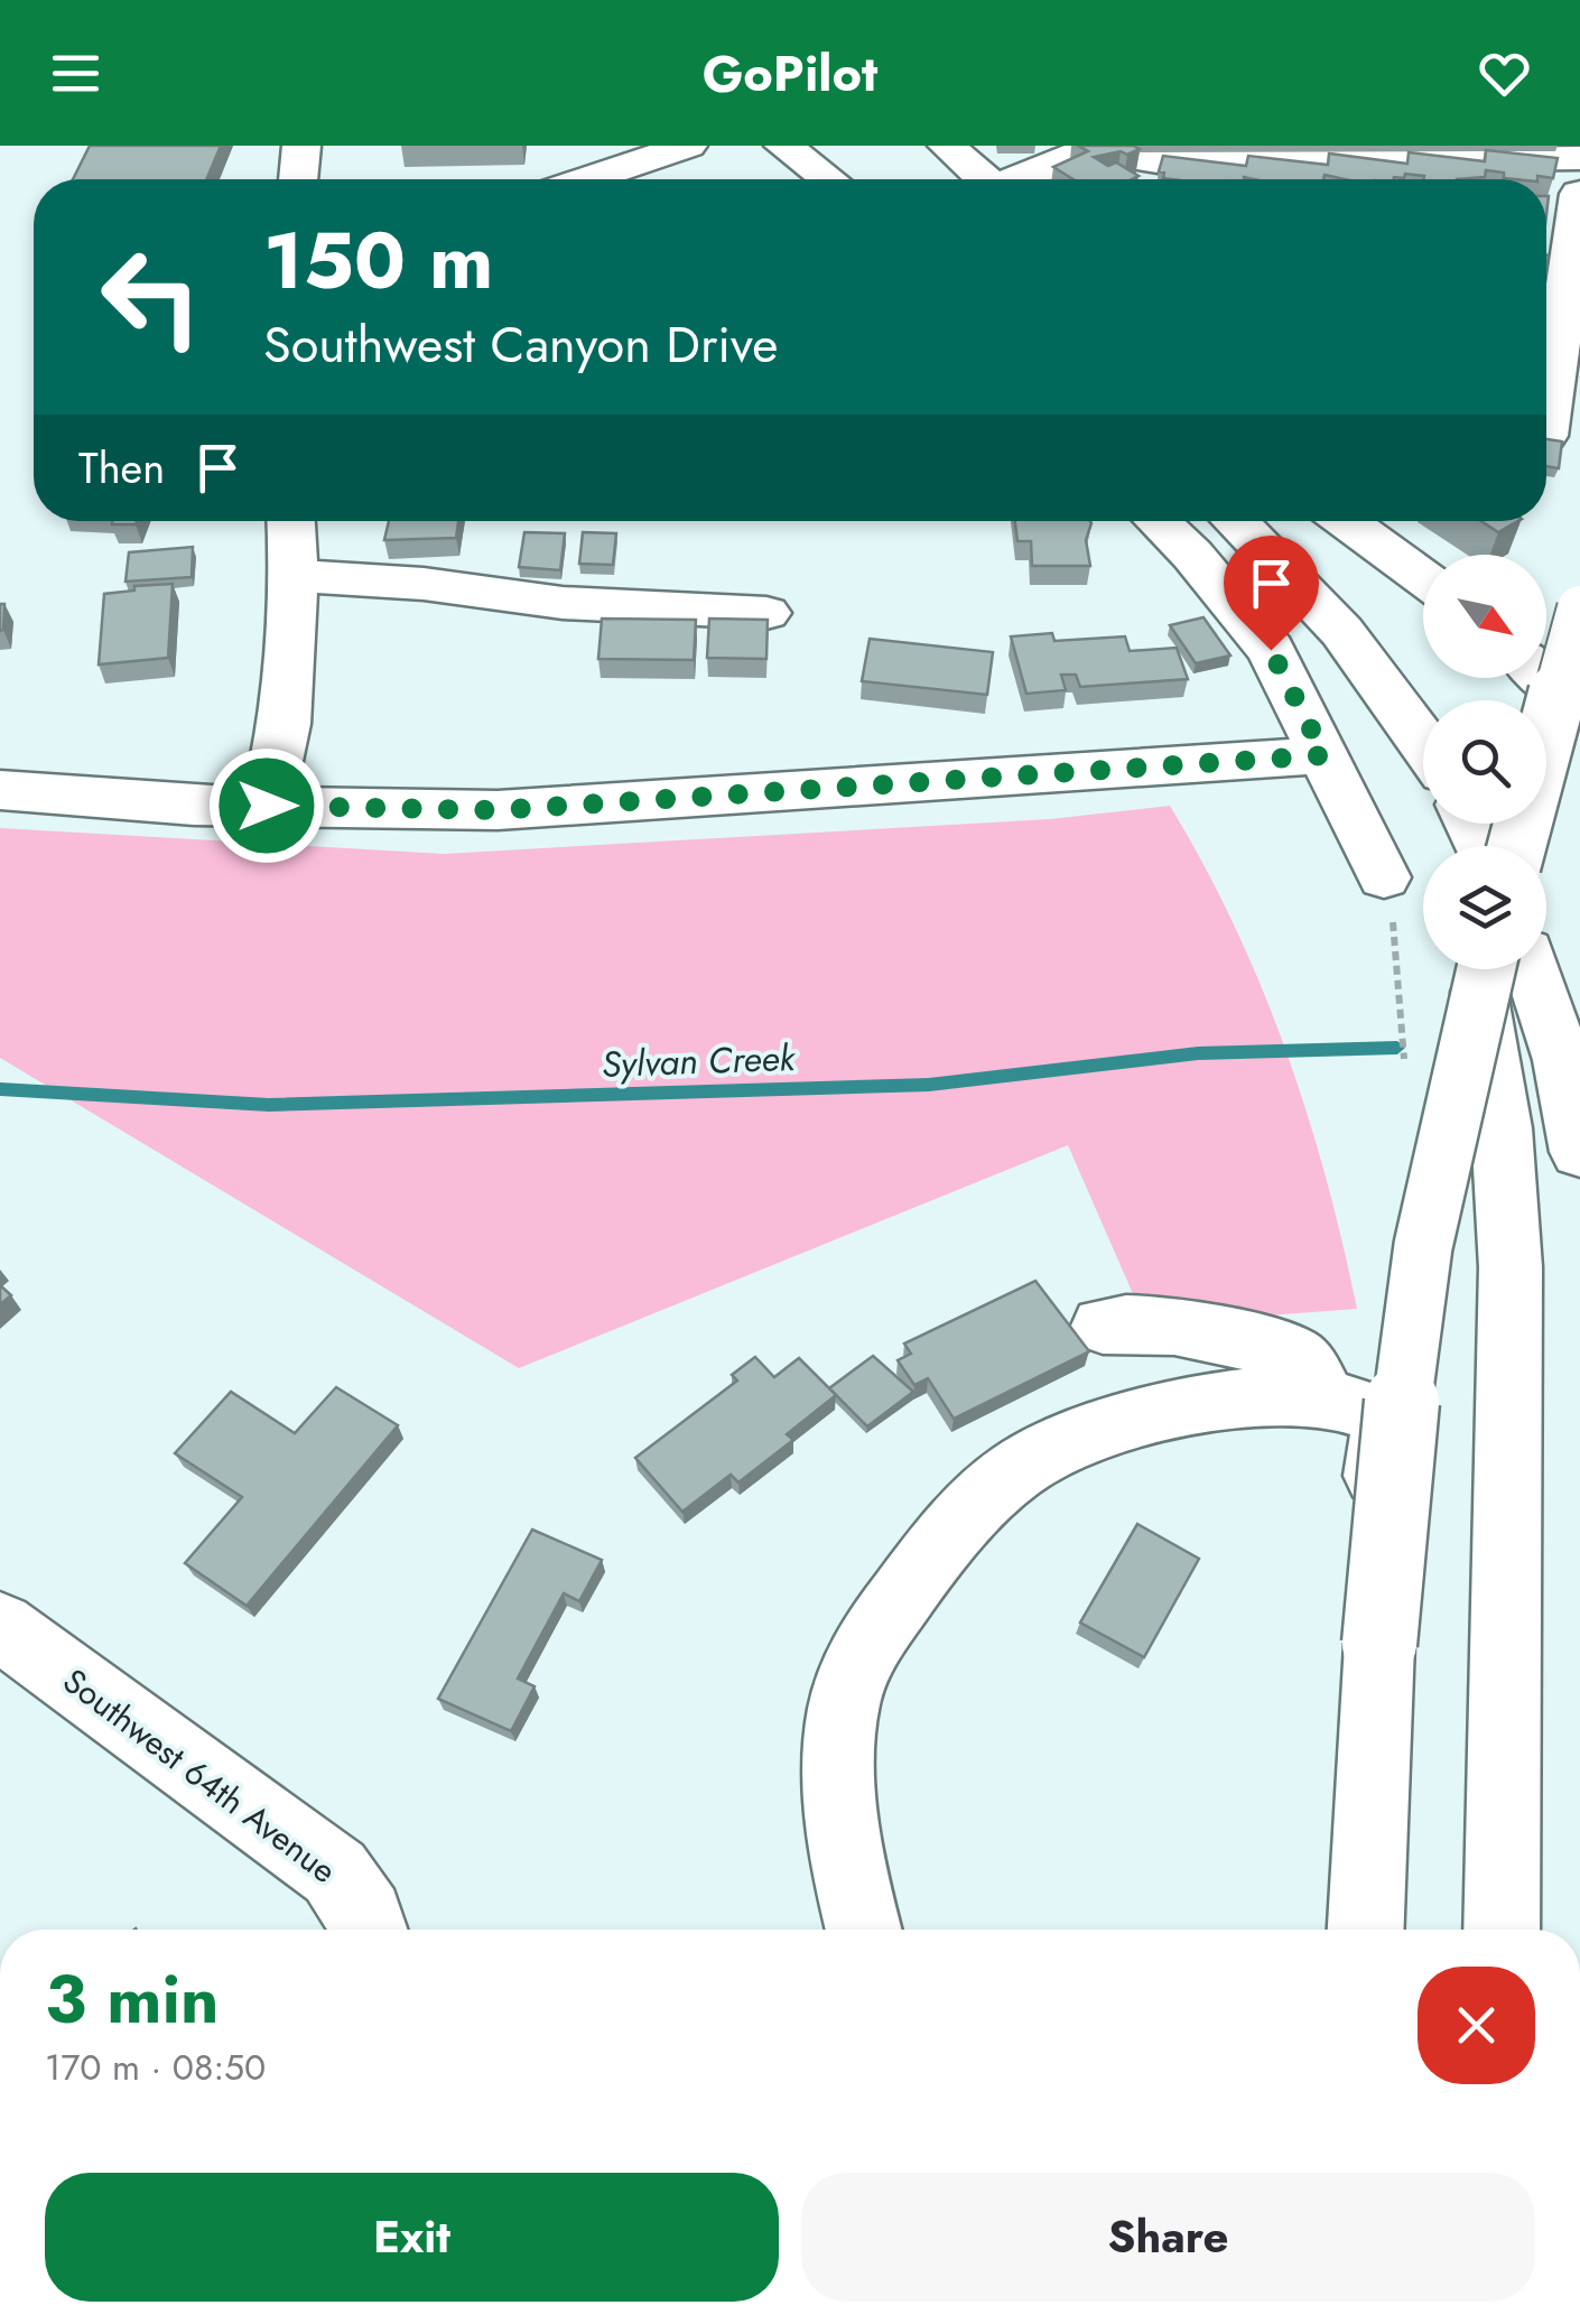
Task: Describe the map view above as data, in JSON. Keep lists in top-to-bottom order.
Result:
{
  "streets": {
    "main road": ["Southwest 64th Avenue"]
  },
  "water": ["Sylvan Creek"],
  "north": "bottom right",
  "page": {
    "header": "GoPilot",
    "turn": ["150 m", "Southwest Canyon Drive"],
    "then": "Then",
    "heading": ["3 min", "170 m · 08:50"],
    "buttons": ["Exit", "Share"]
  }
}
